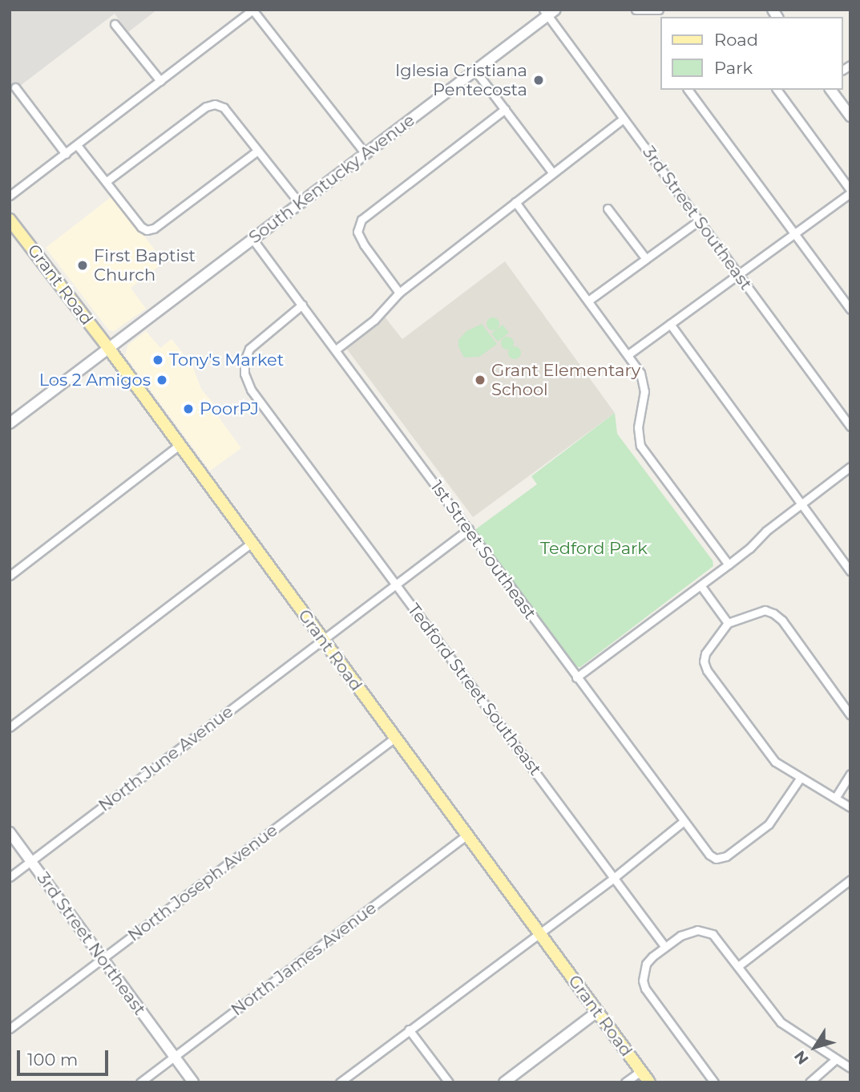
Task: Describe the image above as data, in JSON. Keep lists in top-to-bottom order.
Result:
{
  "streets": {
    "main road": ["Grant Road"],
    "street": [
      "South Kentucky Avenue",
      "3rd Street Southeast",
      "1st Street Southeast",
      "Tedford Street Southeast",
      "North June Avenue",
      "North Joseph Avenue",
      "3rd Street Northeast",
      "North James Avenue"
    ]
  },
  "crossings": [
    ["South Kentucky Avenue", "3rd Street Southeast"],
    ["South Kentucky Avenue", "Grant Road"],
    ["South Kentucky Avenue", "1st Street Southeast"],
    ["Grant Road", "North June Avenue"],
    ["Grant Road", "North Joseph Avenue"],
    ["Grant Road", "North James Avenue"],
    ["1st Street Southeast", "Tedford Street Southeast"],
    ["1st Street Southeast", "North June Avenue"],
    ["Tedford Street Southeast", "North June Avenue"],
    ["North June Avenue", "3rd Street Northeast"],
    ["North Joseph Avenue", "3rd Street Northeast"],
    ["3rd Street Northeast", "North James Avenue"]
  ],
  "parks": ["Tedford Park"],
  "places": [
    "Iglesia Cristiana Pentecosta",
    "First Baptist Church",
    "Tony's Market",
    "Los 2 Amigos",
    "Grant Elementary School",
    "PoorPJ"
  ],
  "legend": ["Road", "Park"],
  "scale_bar": "100 m",
  "north": "bottom left"
}
